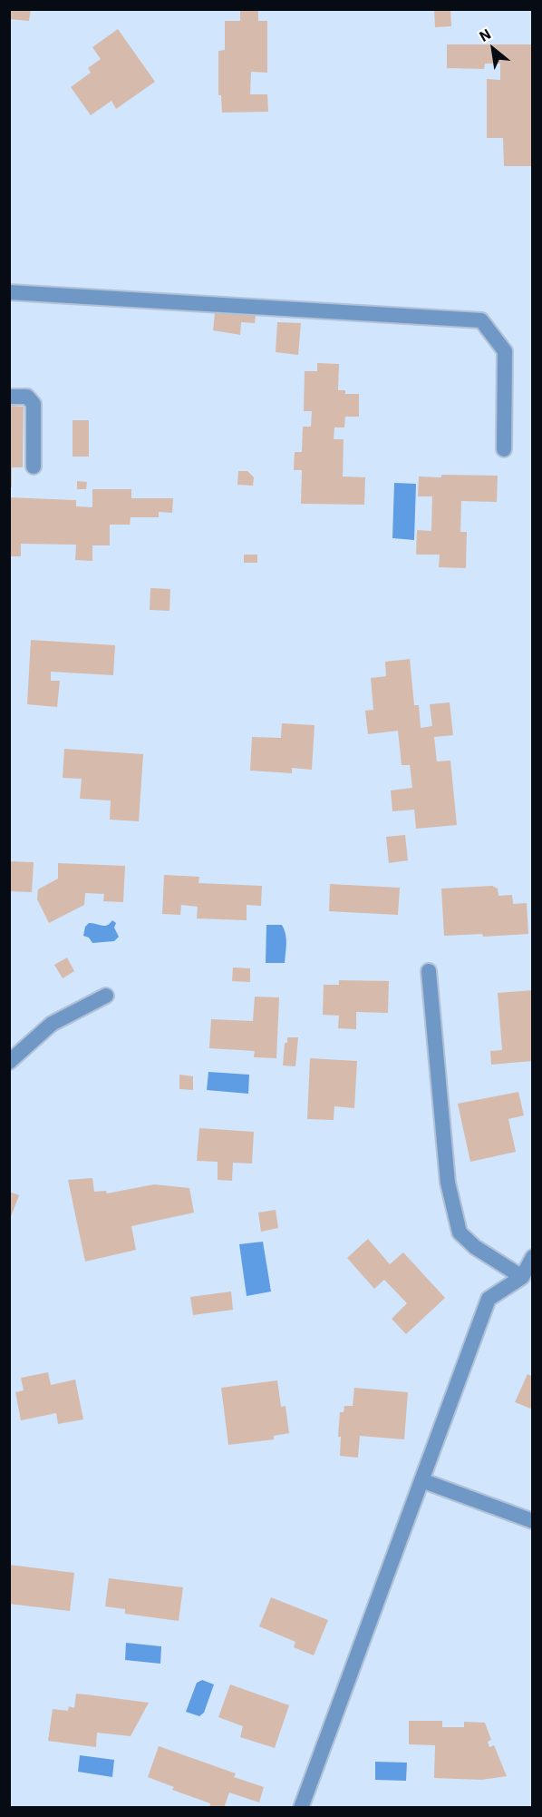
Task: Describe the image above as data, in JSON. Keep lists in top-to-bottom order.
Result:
{
  "north": "top left"
}
